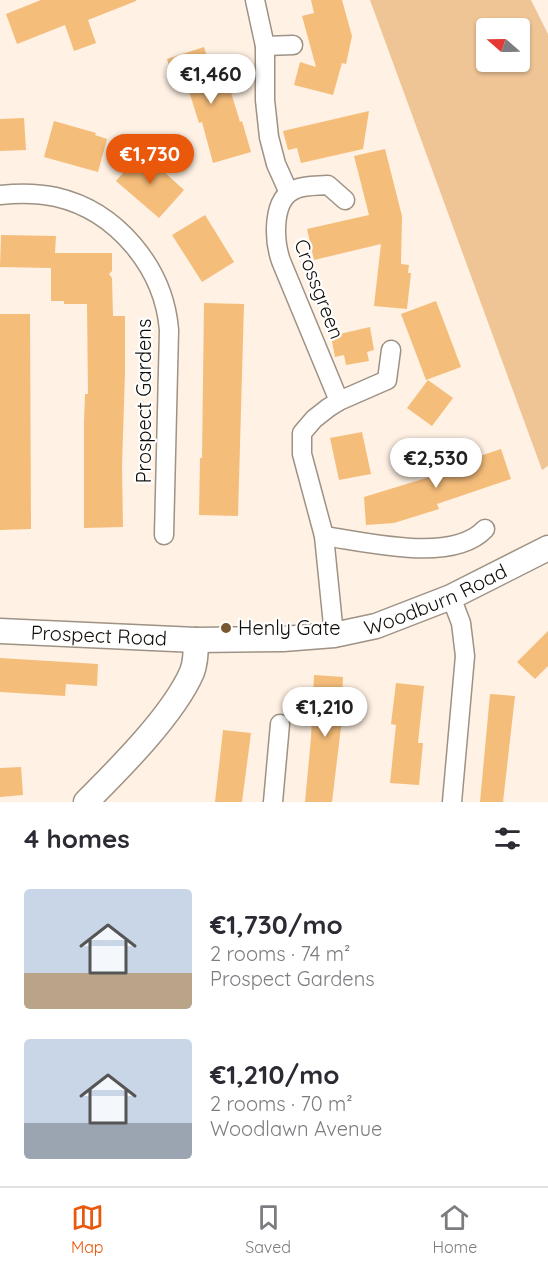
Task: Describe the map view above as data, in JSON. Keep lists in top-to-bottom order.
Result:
{
  "streets": {
    "street": [
      "Crossgreen",
      "Prospect Gardens",
      "Woodburn Road",
      "Prospect Road"
    ]
  },
  "crossings": [
    ["Woodburn Road", "Prospect Road"]
  ],
  "places": ["Henly Gate"],
  "north": "left",
  "page": {
    "price": [
      "€1,460",
      "€1,730",
      "€2,530",
      "€1,210"
    ],
    "heading": "4 homes",
    "list": [
      {
        "name": "€1,730/mo",
        "note": "2 rooms · 74 m² · Prospect Gardens"
      },
      {
        "name": "€1,210/mo",
        "note": "2 rooms · 70 m² · Woodlawn Avenue"
      }
    ],
    "tabs": ["Map", "Saved", "Home"]
  }
}
